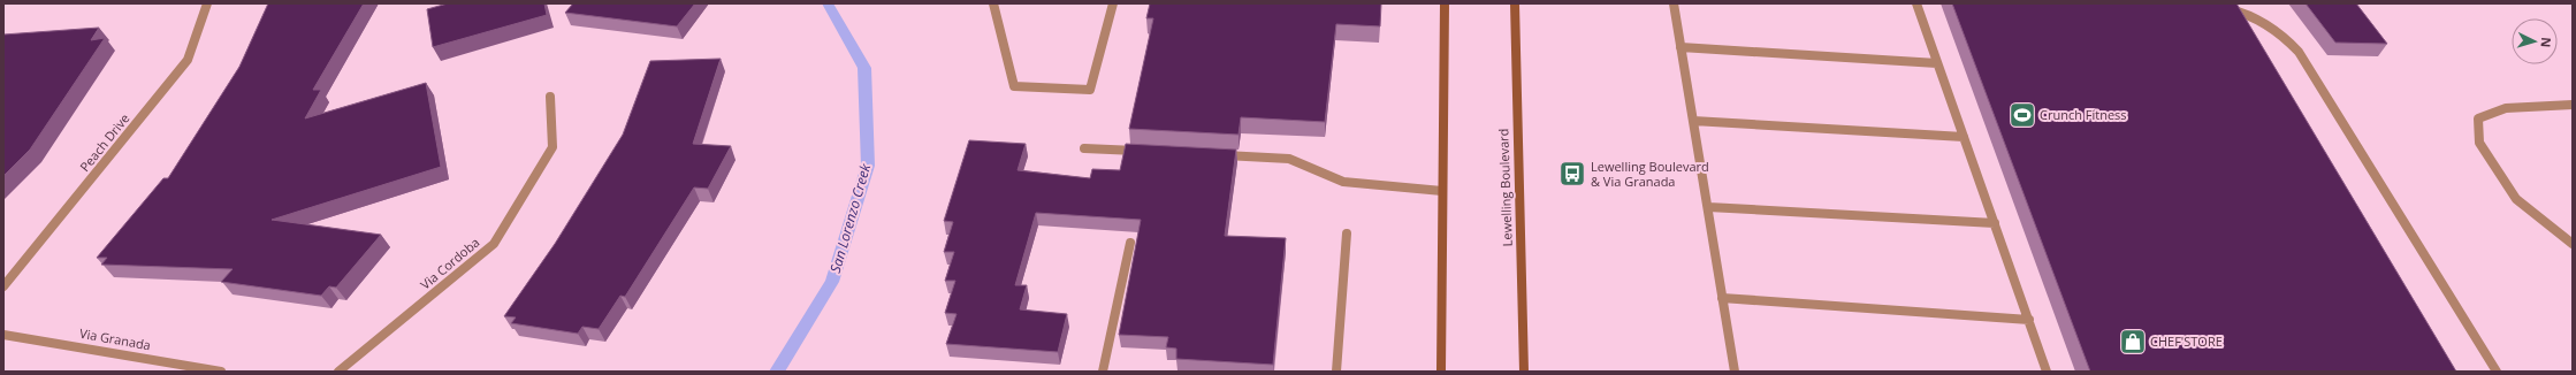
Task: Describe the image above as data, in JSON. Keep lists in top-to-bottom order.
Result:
{
  "streets": {
    "main road": ["Lewelling Boulevard"],
    "street": ["Peach Drive", "Via Cordoba", "Via Granada"]
  },
  "water": ["San Lorenzo Creek"],
  "places": {
    "sports": ["Crunch Fitness"],
    "bus stop": ["Lewelling Boulevard & Via Granada"],
    "shop": ["CHEF'STORE"]
  },
  "north": "right"
}
